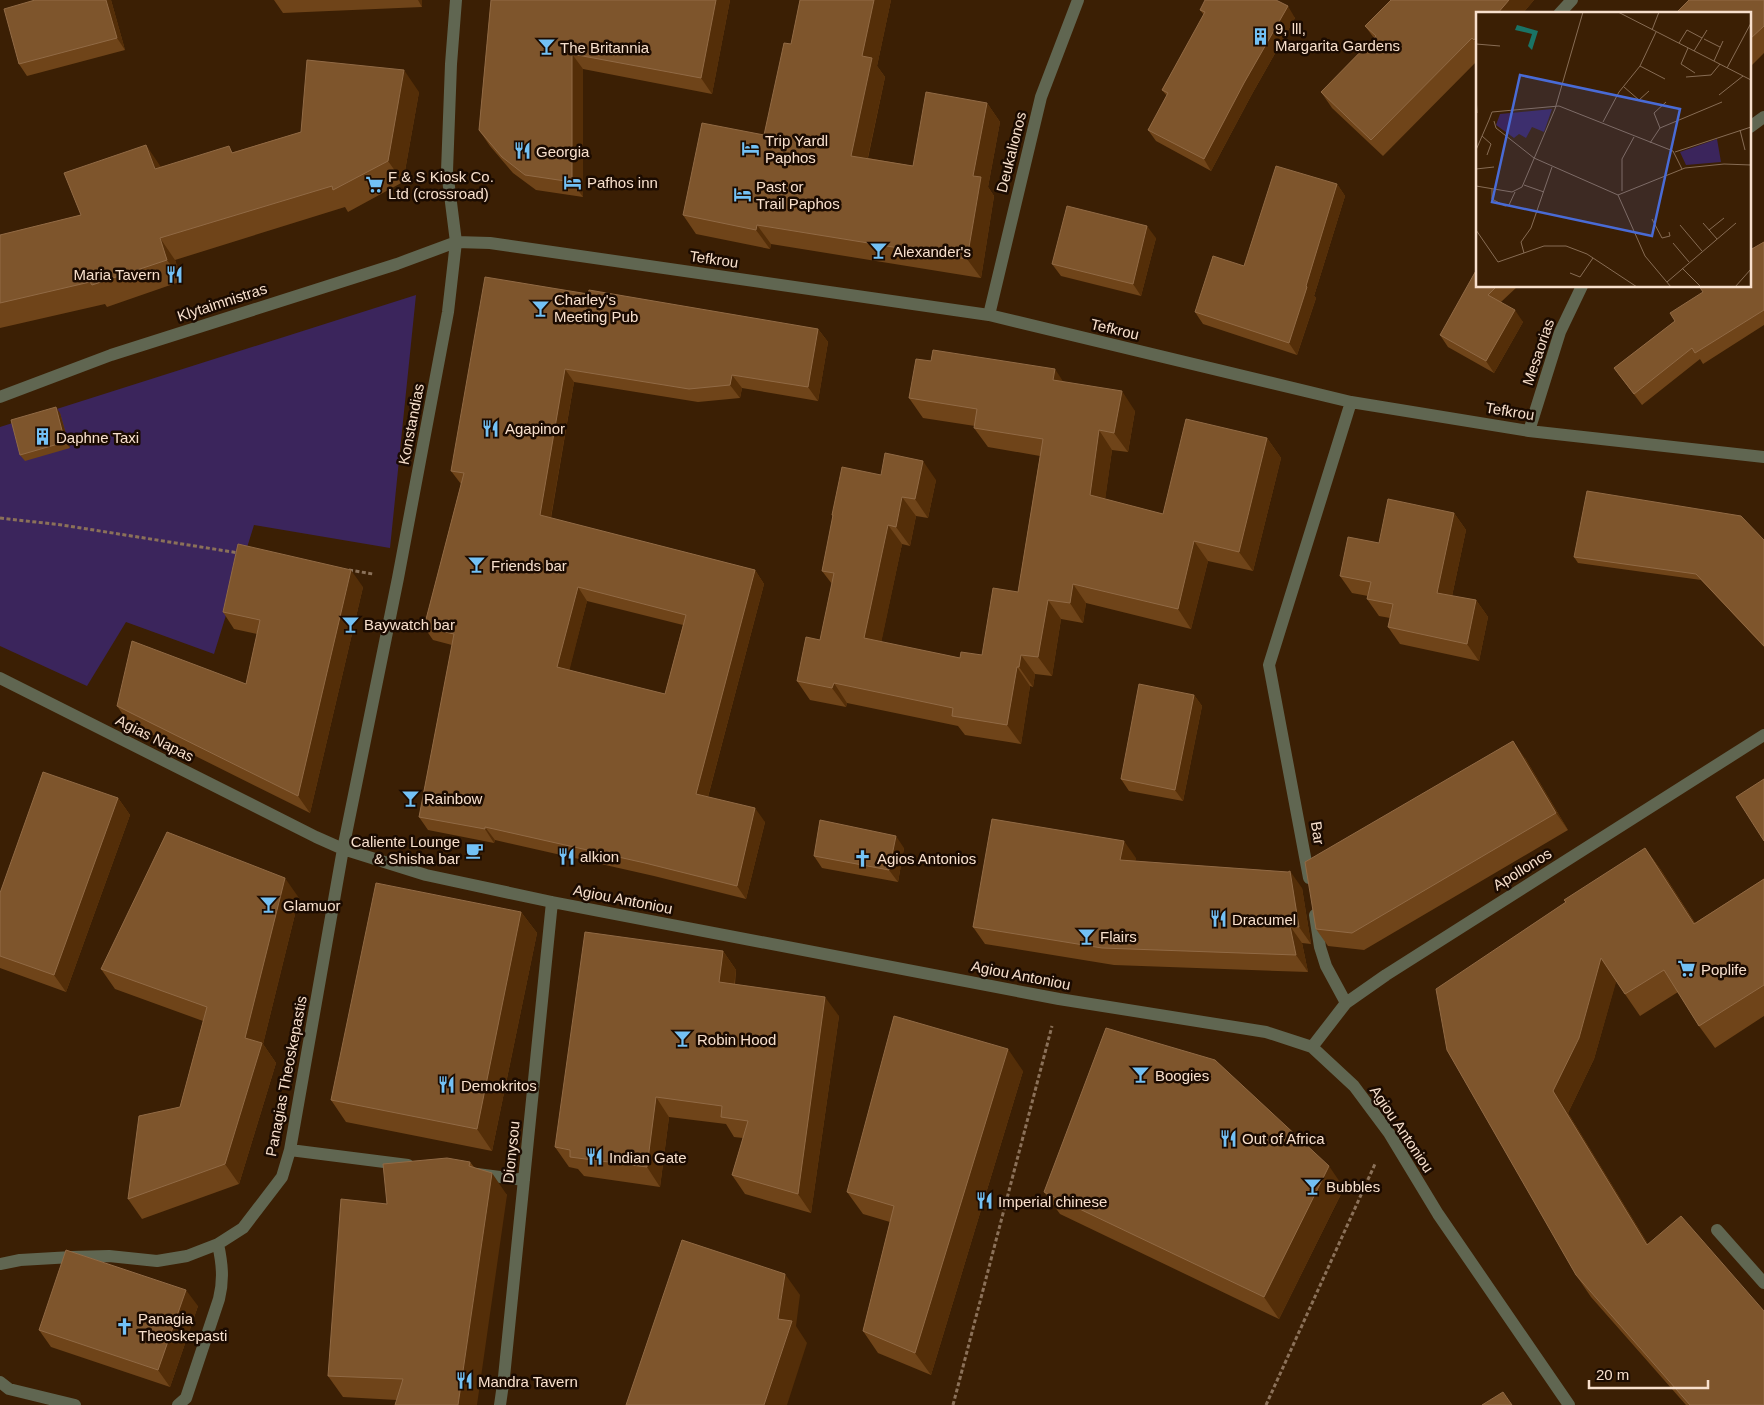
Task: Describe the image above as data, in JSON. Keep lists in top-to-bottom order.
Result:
{
  "streets": {
    "street": [
      "Deukalionos",
      "Tefkrou",
      "Klytaimnistras",
      "Mesaorias",
      "Konstandias",
      "Agias Napas",
      "Bar",
      "Apollonos",
      "Agiou Antoniou",
      "Panagias Theoskepastis",
      "Dionysou"
    ]
  },
  "crossings": [
    ["Deukalionos", "Tefkrou"],
    ["Tefkrou", "Klytaimnistras"],
    ["Tefkrou", "Mesaorias"],
    ["Tefkrou", "Konstandias"],
    ["Tefkrou", "Bar"],
    ["Klytaimnistras", "Konstandias"],
    ["Konstandias", "Agiou Antoniou"],
    ["Konstandias", "Panagias Theoskepastis"],
    ["Agias Napas", "Agiou Antoniou"],
    ["Bar", "Apollonos"],
    ["Apollonos", "Agiou Antoniou"],
    ["Agiou Antoniou", "Panagias Theoskepastis"],
    ["Agiou Antoniou", "Dionysou"]
  ],
  "places": {
    "building": ["9, lll, Margarita Gardens", "Daphne Taxi"],
    "bar": [
      "The Britannia",
      "Alexander's",
      "Charley's Meeting Pub",
      "Friends bar",
      "Baywatch bar",
      "Rainbow",
      "Glamuor",
      "Flairs",
      "Robin Hood",
      "Boogies",
      "Bubbles"
    ],
    "hotel": ["Trip Yardl Paphos", "Pafhos inn", "Past or Trail Paphos"],
    "restaurant": [
      "Georgia",
      "Maria Tavern",
      "Agapinor",
      "alkion",
      "Dracumel",
      "Demokritos",
      "Out of Africa",
      "Indian Gate",
      "Imperial chinese",
      "Mandra Tavern"
    ],
    "supermarket": ["F & S Kiosk Co. Ltd (crossroad)", "Poplife"],
    "cafe": ["Caliente Lounge & Shisha bar"],
    "church": ["Agios Antonios", "Panagia Theoskepasti"]
  },
  "scale_bar": "20 m"
}
